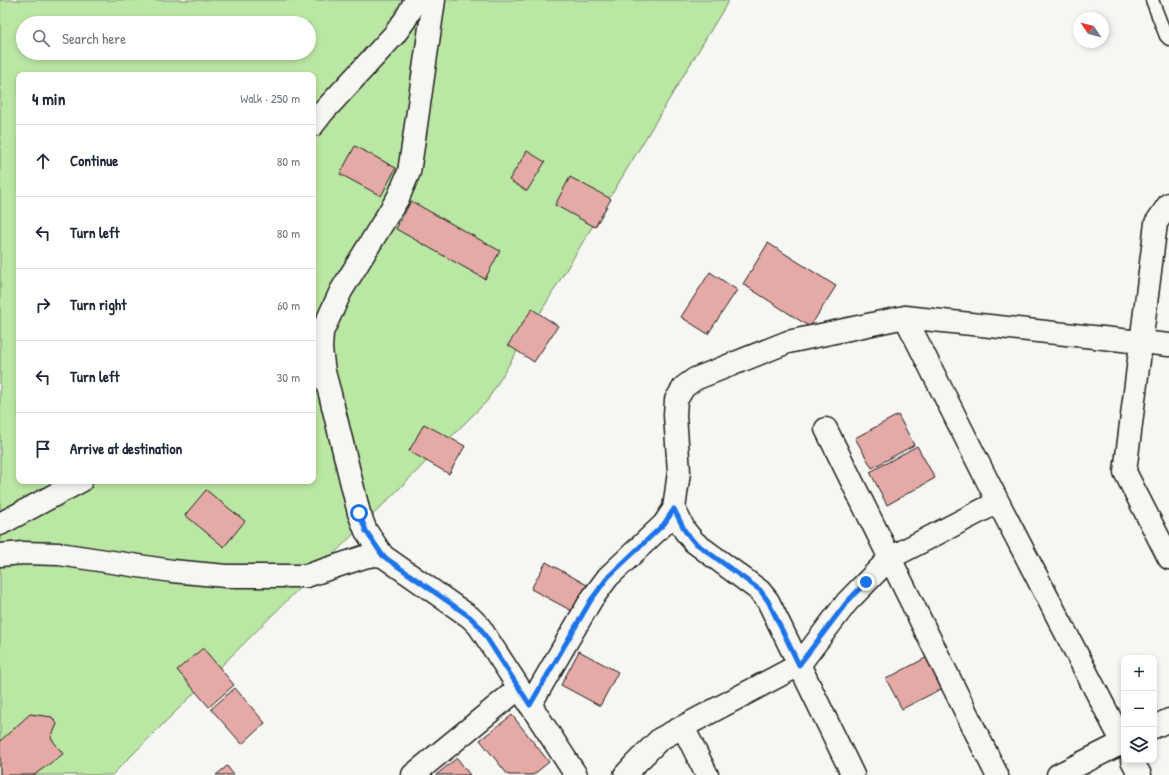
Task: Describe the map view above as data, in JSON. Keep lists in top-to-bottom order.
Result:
{
  "north": "top left",
  "page": {
    "search": "Search here",
    "heading": ["4 min", "Walk · 250 m"],
    "list": [
      ["Continue", "80 m"],
      ["Turn left", "80 m"],
      ["Turn right", "60 m"],
      ["Turn left", "30 m"],
      "Arrive at destination"
    ],
    "map_buttons": ["+", "−"]
  }
}
